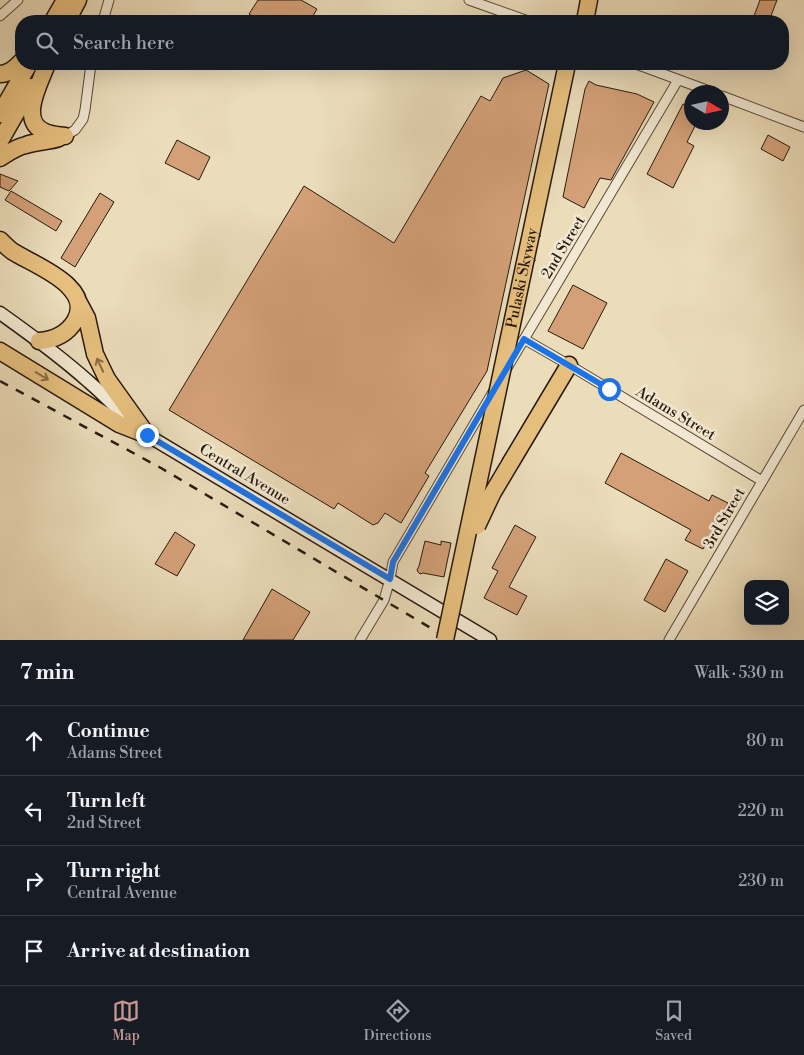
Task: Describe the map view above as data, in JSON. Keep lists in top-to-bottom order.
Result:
{
  "streets": {
    "highway": ["Pulaski Skyway"],
    "main road": ["Central Avenue"],
    "street": ["2nd Street", "Adams Street", "3rd Street"]
  },
  "crossings": [
    ["2nd Street", "Adams Street"],
    ["2nd Street", "Central Avenue"],
    ["Adams Street", "3rd Street"]
  ],
  "north": "right",
  "page": {
    "search": "Search here",
    "heading": ["7 min", "Walk · 530 m"],
    "list": [
      ["Continue", "Adams Street", "80 m"],
      ["Turn left", "2nd Street", "220 m"],
      ["Turn right", "Central Avenue", "230 m"],
      "Arrive at destination"
    ],
    "nav": ["Map", "Directions", "Saved"]
  }
}
